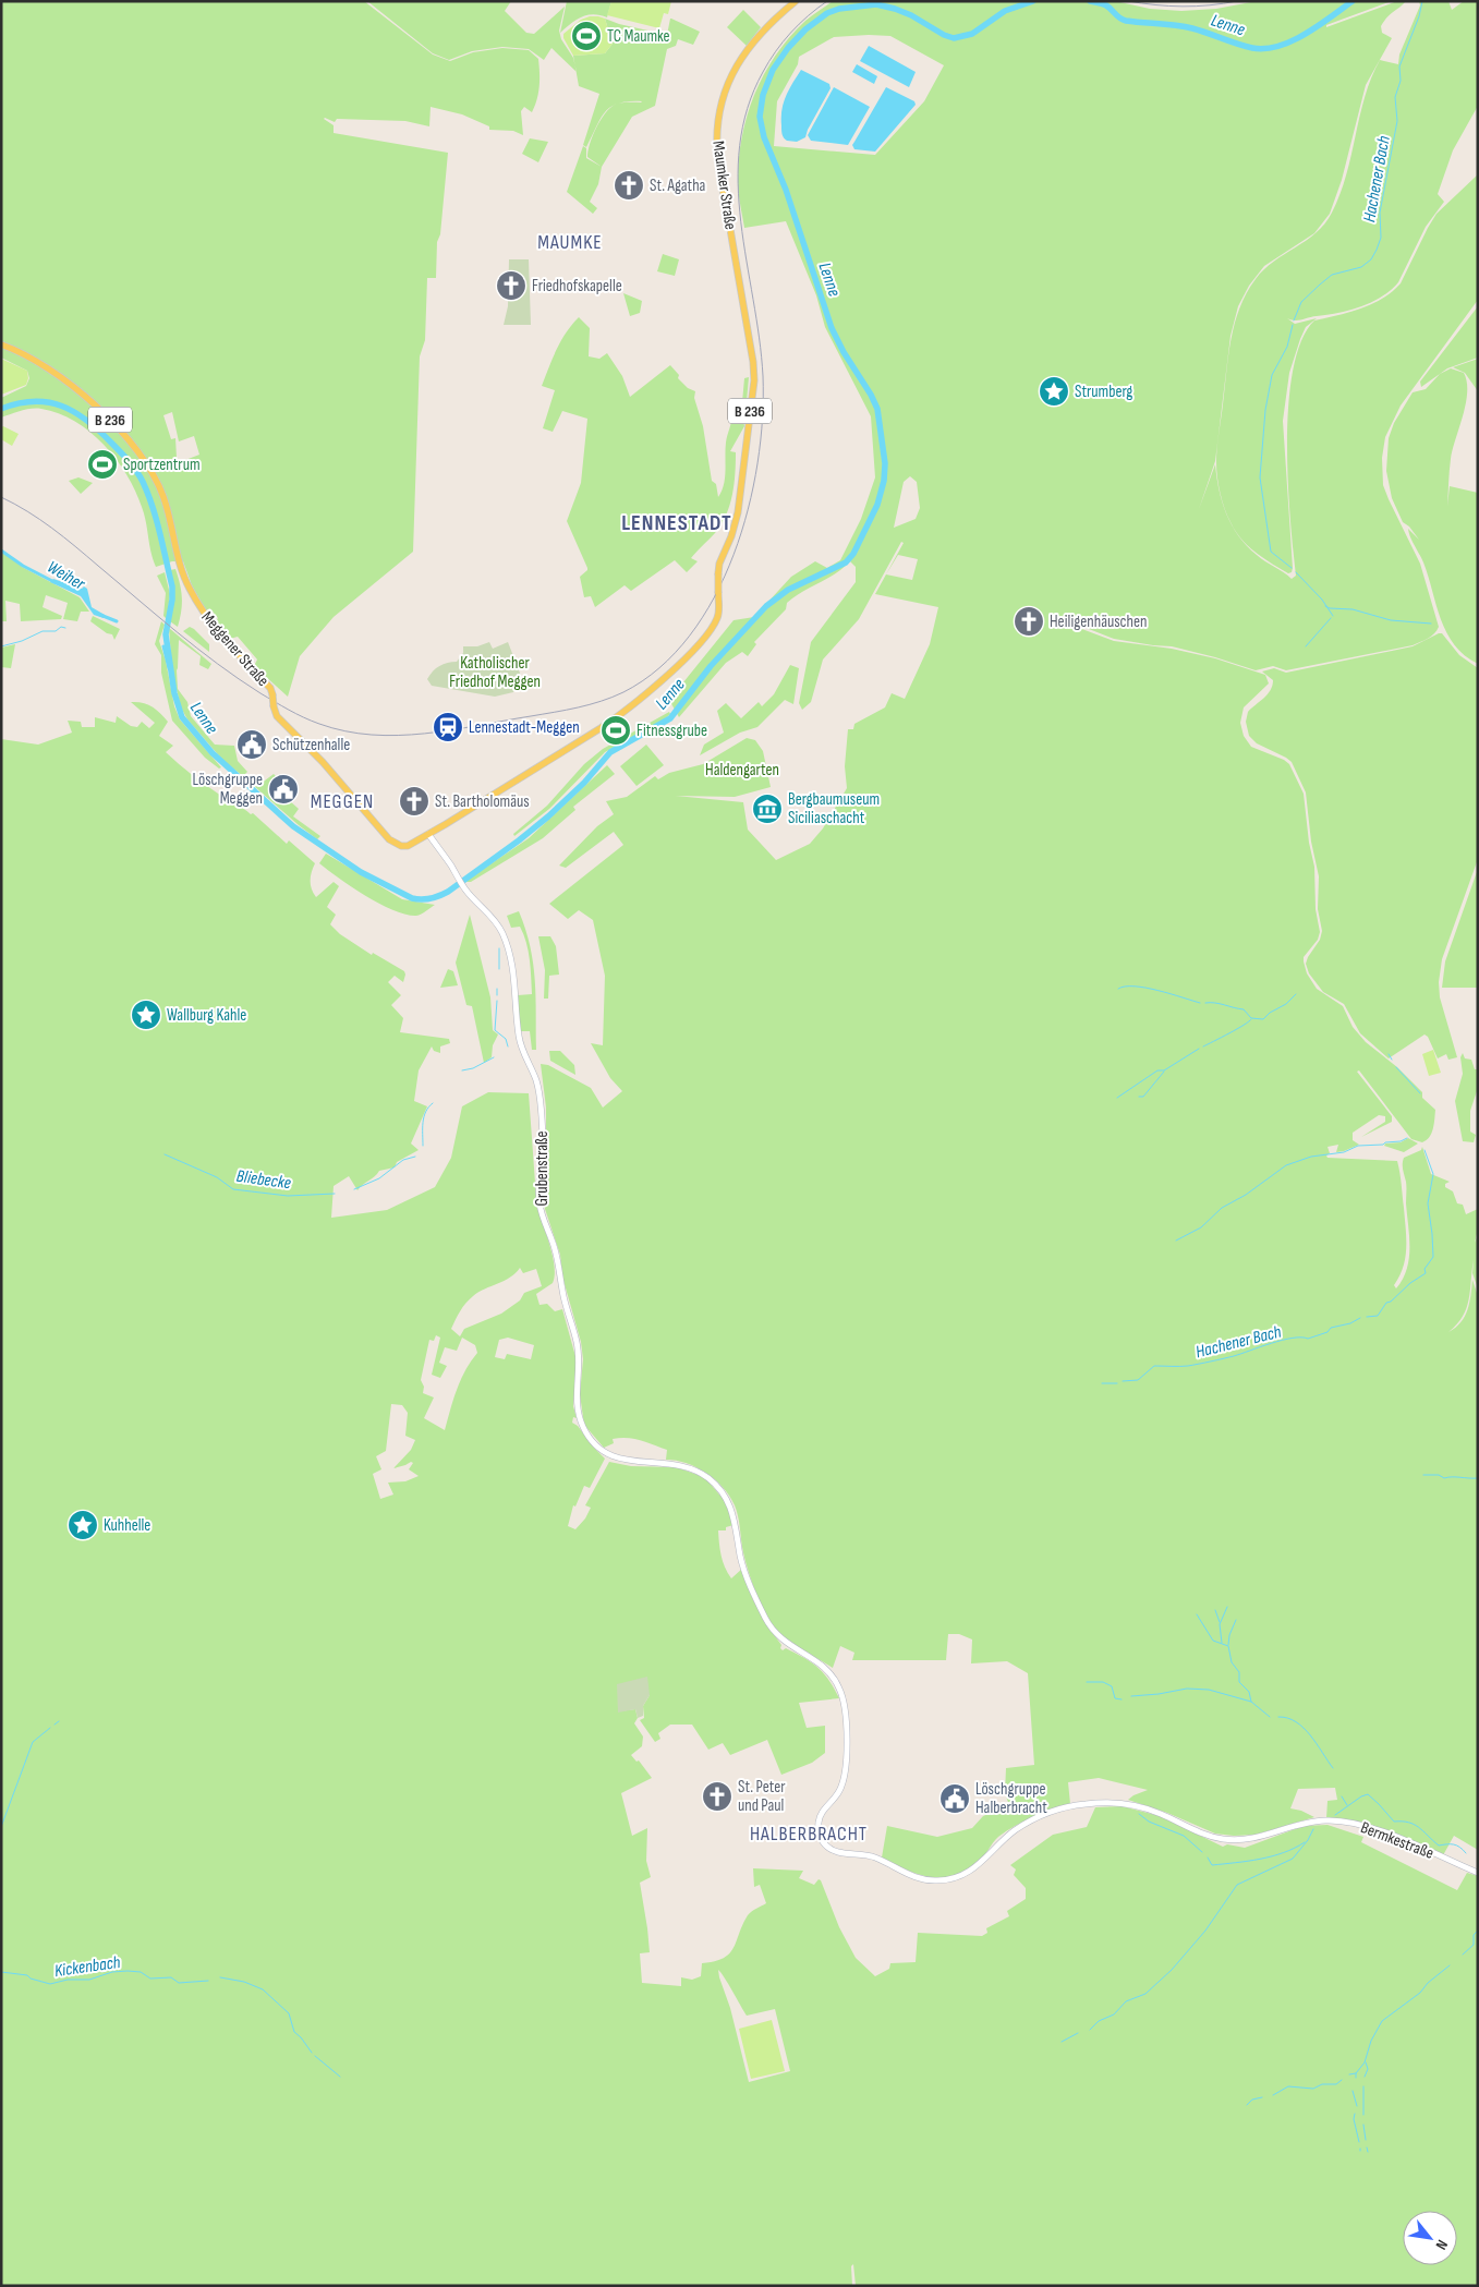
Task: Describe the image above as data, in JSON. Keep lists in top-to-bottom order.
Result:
{
  "streets": {
    "main road": [
      "Maumker Straße",
      "B 236",
      "Meggener Straße",
      "Grubenstraße",
      "Bermkestraße"
    ]
  },
  "crossings": [
    ["Maumker Straße", "Meggener Straße"],
    ["Meggener Straße", "Grubenstraße"],
    ["Grubenstraße", "Bermkestraße"]
  ],
  "districts": [
    "MAUMKE",
    "LENNESTADT",
    "MEGGEN",
    "HALBERBRACHT"
  ],
  "water": [
    "Lenne",
    "Hachener Bach",
    "Weiher",
    "Bliebecke",
    "Kickenbach"
  ],
  "parks": ["Katholischer Friedhof Meggen", "Haldengarten"],
  "places": {
    "sports": ["TC Maumke", "Sportzentrum", "Fitnessgrube"],
    "church": [
      "St. Agatha",
      "Friedhofskapelle",
      "Heiligenhäuschen",
      "St. Bartholomäus",
      "St. Peter und Paul"
    ],
    "place": ["Strumberg", "Wallburg Kahle", "Kuhhelle"],
    "station": ["Lennestadt-Meggen"],
    "public building": ["Schützenhalle", "Löschgruppe Meggen", "Löschgruppe Halberbracht"],
    "museum": ["Bergbaumuseum Siciliaschacht"]
  },
  "north": "bottom right"
}
